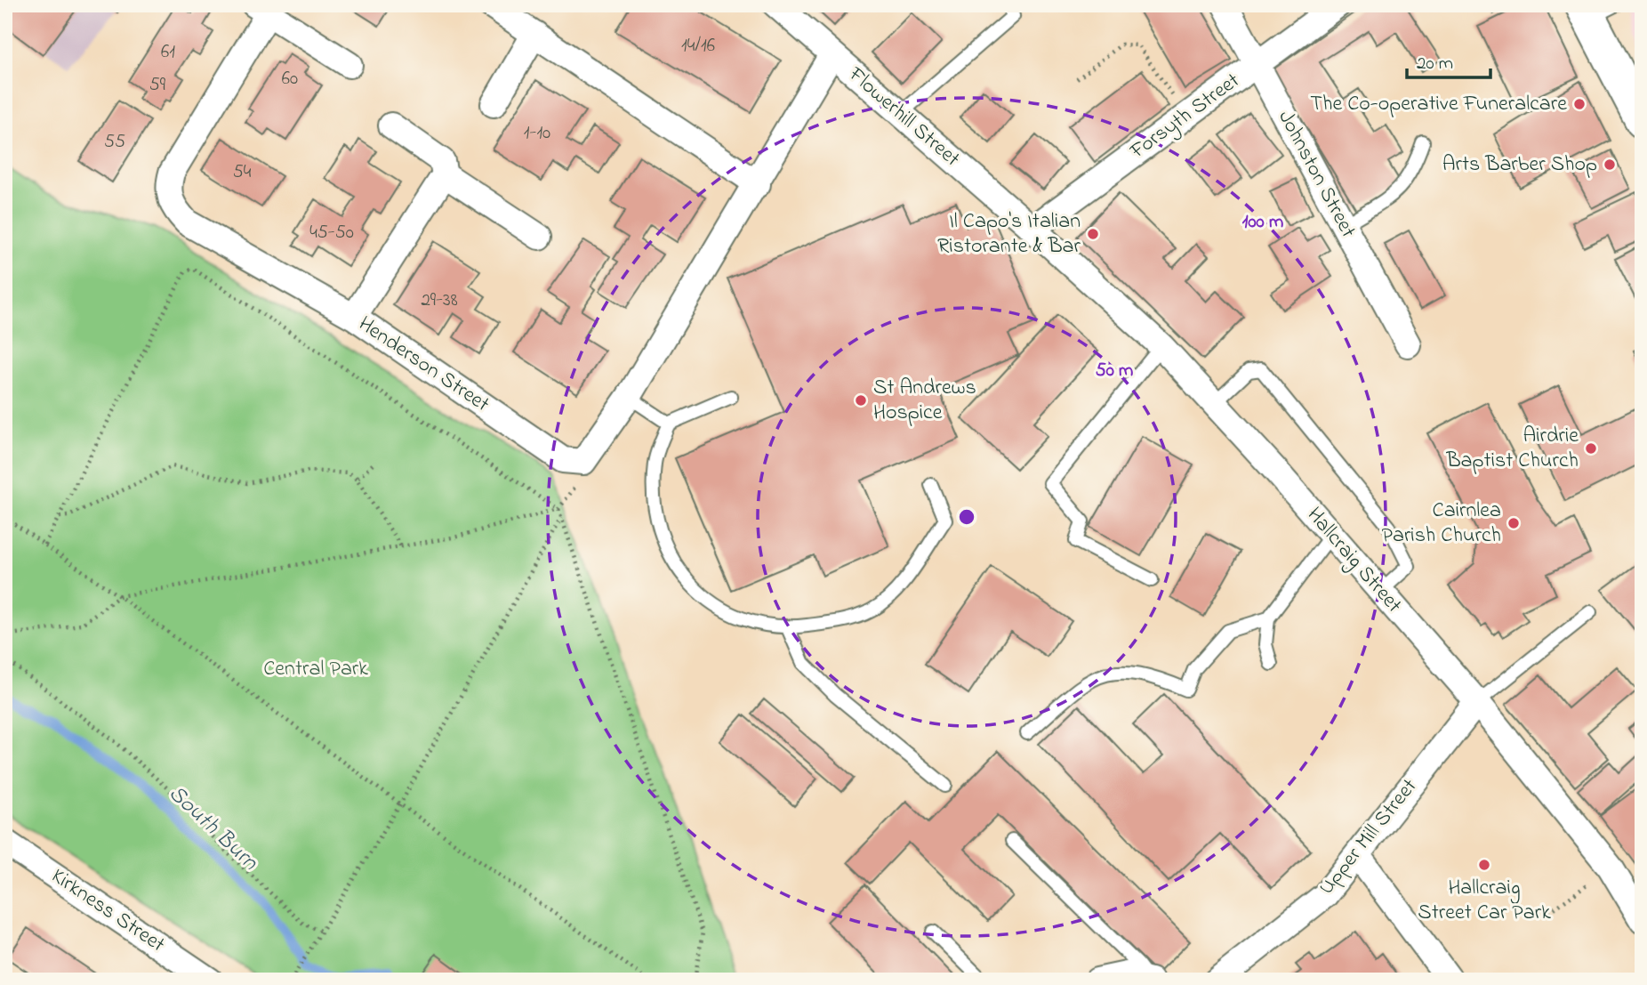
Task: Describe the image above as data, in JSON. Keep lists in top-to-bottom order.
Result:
{
  "streets": {
    "street": [
      "Forsyth Street",
      "Flowerhill Street",
      "Johnston Street",
      "Henderson Street",
      "Hallcraig Street",
      "Upper Mill Street",
      "Kirkness Street"
    ]
  },
  "crossings": [
    ["Forsyth Street", "Flowerhill Street"],
    ["Forsyth Street", "Johnston Street"],
    ["Forsyth Street", "Hallcraig Street"],
    ["Flowerhill Street", "Hallcraig Street"],
    ["Hallcraig Street", "Upper Mill Street"]
  ],
  "water": ["South Burn"],
  "parks": ["Central Park"],
  "places": [
    "The Co-operative Funeralcare",
    "Arts Barber Shop",
    "Il Capo's Italian Ristorante & Bar",
    "St Andrews Hospice",
    "Airdrie Baptist Church",
    "Cairnlea Parish Church",
    "Hallcraig Street Car Park"
  ],
  "house_numbers": [
    "14/16",
    "61",
    "60",
    "59",
    "1-10",
    "55",
    "54",
    "45-50",
    "29-38"
  ],
  "scale_bar": "20 m",
  "rings": ["100 m", "50 m"]
}
